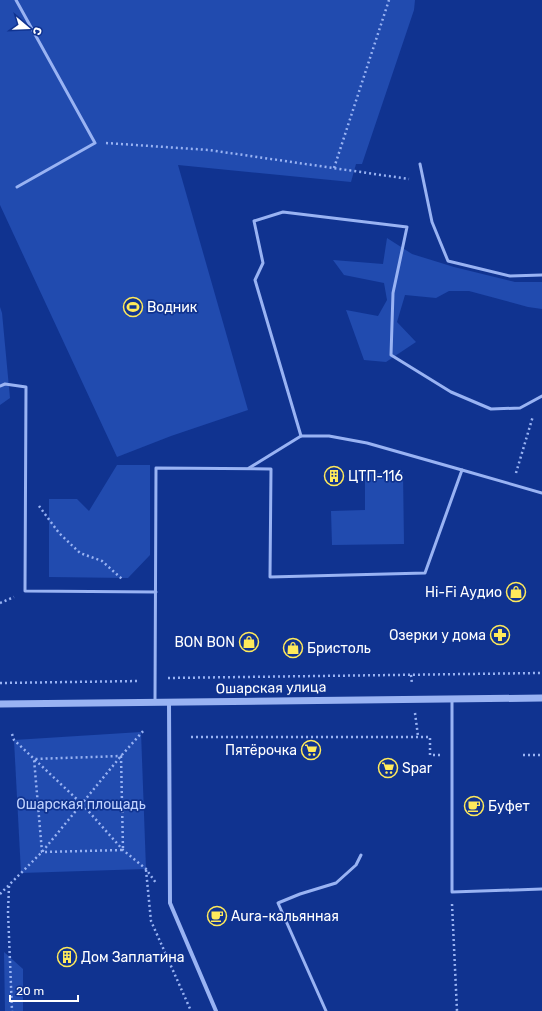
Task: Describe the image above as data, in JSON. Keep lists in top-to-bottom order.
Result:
{
  "streets": {
    "street": ["Ошарская улица"]
  },
  "parks": ["Ошарская площадь"],
  "places": {
    "sports": ["Водник"],
    "building": ["ЦТП-116", "Дом Заплатина"],
    "shop": ["Hi-Fi Аудио", "BON BON", "Бристоль"],
    "pharmacy": ["Озерки у дома"],
    "supermarket": ["Пятёрочка", "Spar"],
    "cafe": ["Буфет", "Aura-кальянная"]
  },
  "scale_bar": "20 m",
  "north": "right"
}
